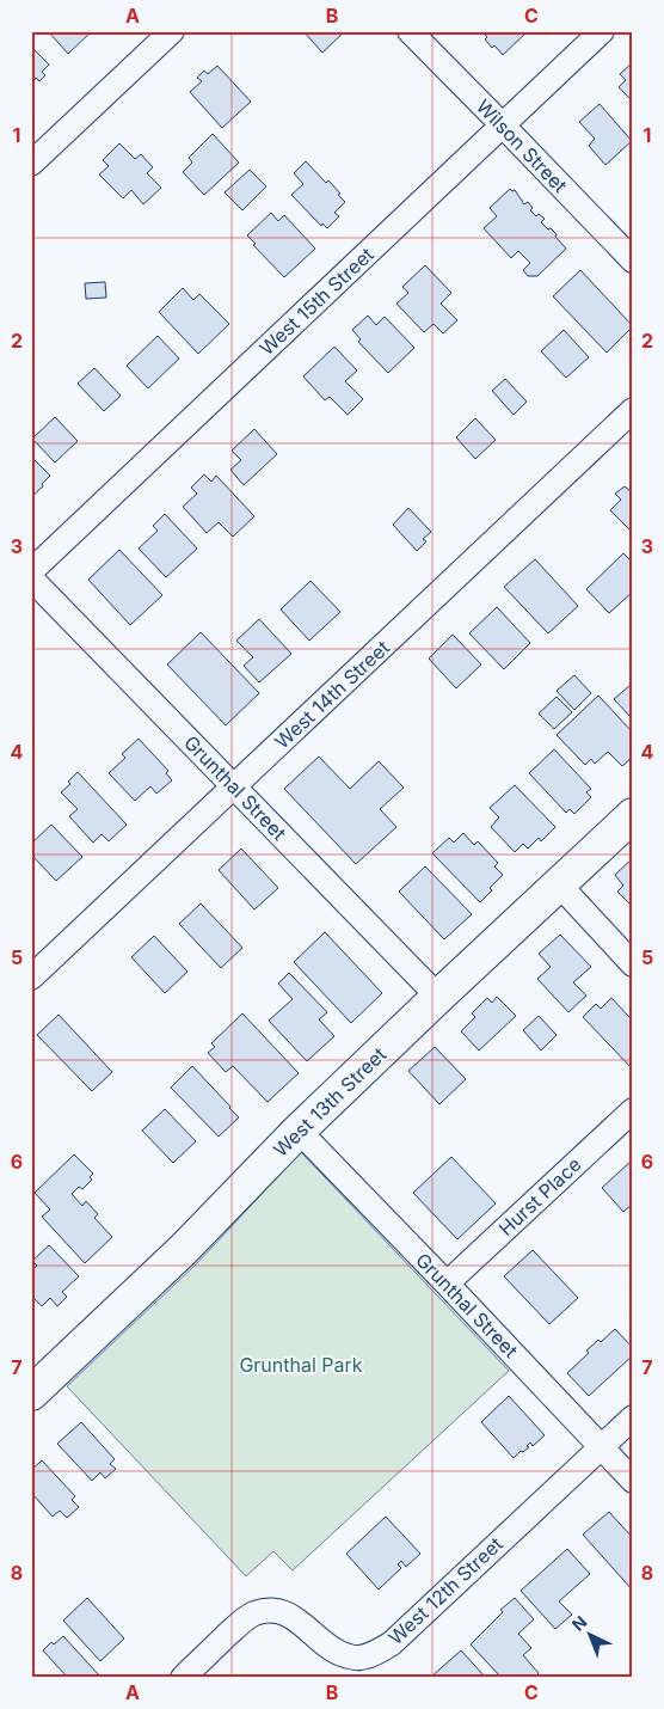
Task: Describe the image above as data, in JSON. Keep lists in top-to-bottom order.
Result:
{
  "streets": {
    "street": [
      "Wilson Street",
      "West 15th Street",
      "West 14th Street",
      "Grunthal Street",
      "West 13th Street",
      "Hurst Place",
      "West 12th Street"
    ]
  },
  "crossings": [
    ["Wilson Street", "West 15th Street"],
    ["West 14th Street", "Grunthal Street"],
    ["Grunthal Street", "West 13th Street"],
    ["Grunthal Street", "Hurst Place"],
    ["Grunthal Street", "West 12th Street"]
  ],
  "parks": ["Grunthal Park"],
  "north": "top left",
  "grid": {
    "columns": ["A", "B", "C"],
    "rows": [
      "1",
      "2",
      "3",
      "4",
      "5",
      "6",
      "7",
      "8"
    ]
  }
}
